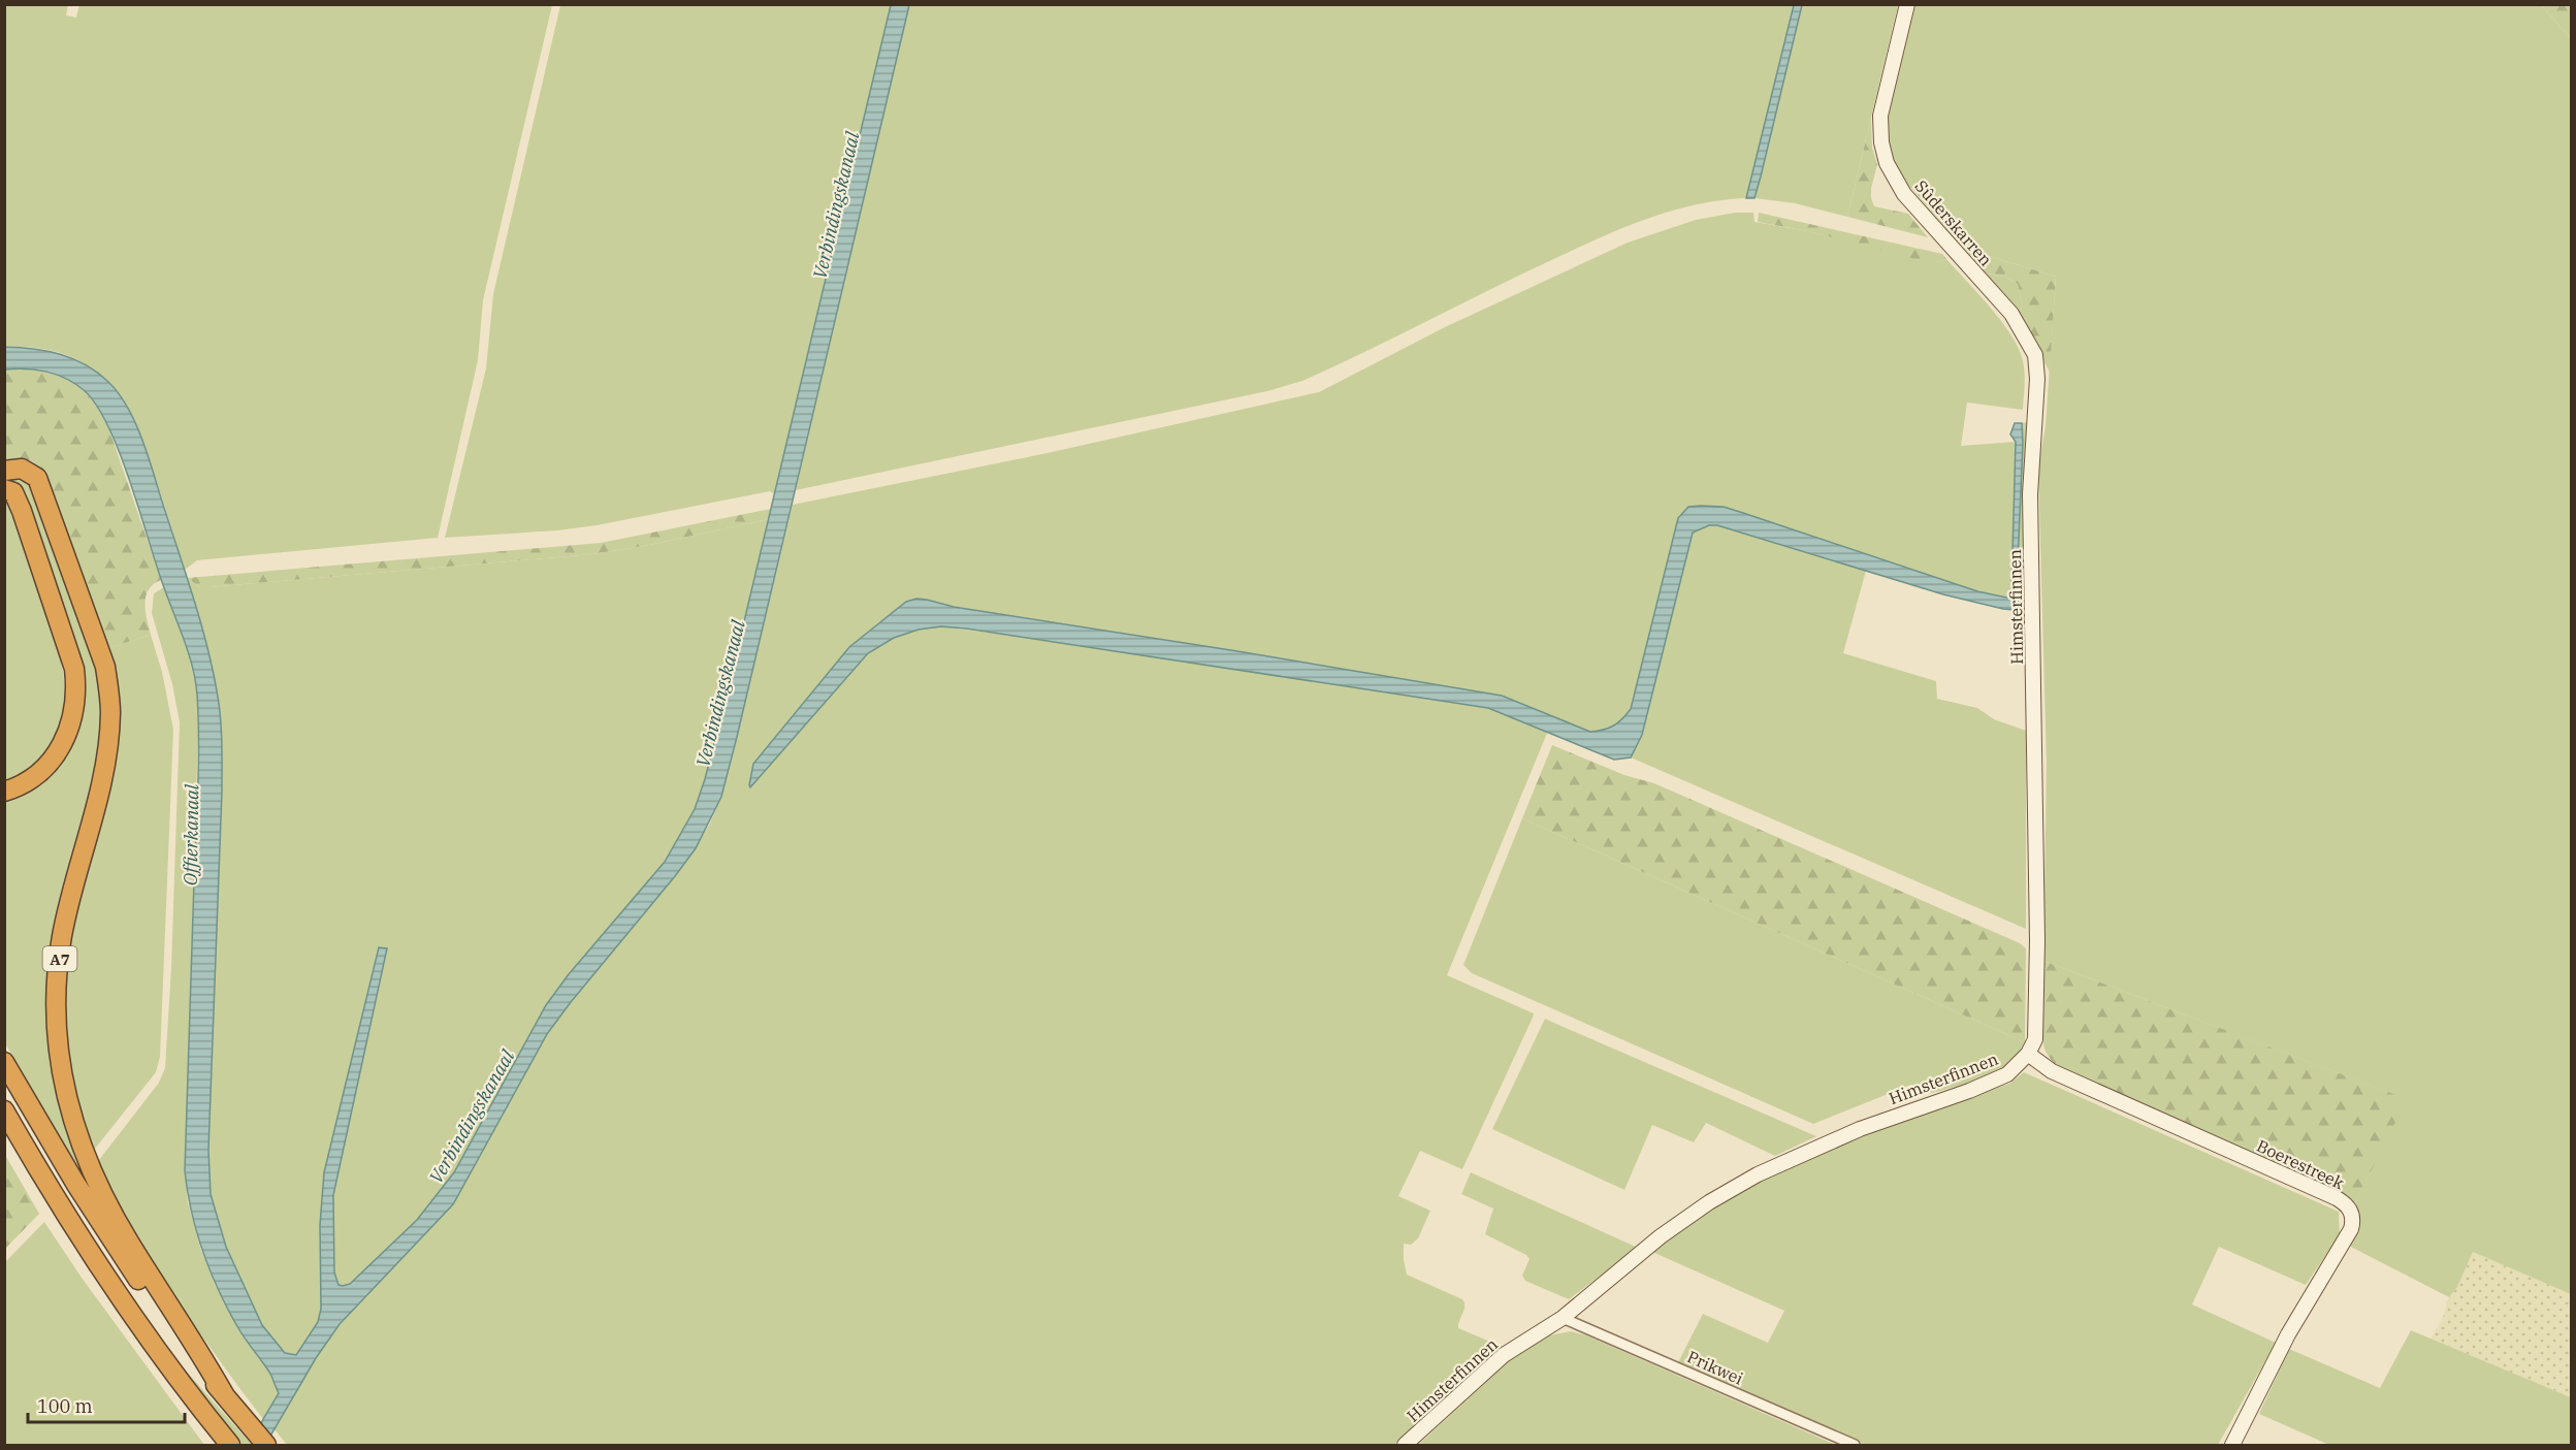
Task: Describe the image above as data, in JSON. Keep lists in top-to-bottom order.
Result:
{
  "streets": {
    "highway": ["A7"],
    "street": [
      "Sûderskarren",
      "Himsterfinnen",
      "Boerestreek",
      "Prikwei"
    ]
  },
  "crossings": [
    ["Sûderskarren", "Himsterfinnen"],
    ["Himsterfinnen", "Boerestreek"],
    ["Himsterfinnen", "Prikwei"]
  ],
  "water": ["Verbindingskanaal", "Offierkanaal"],
  "scale_bar": "100 m"
}
